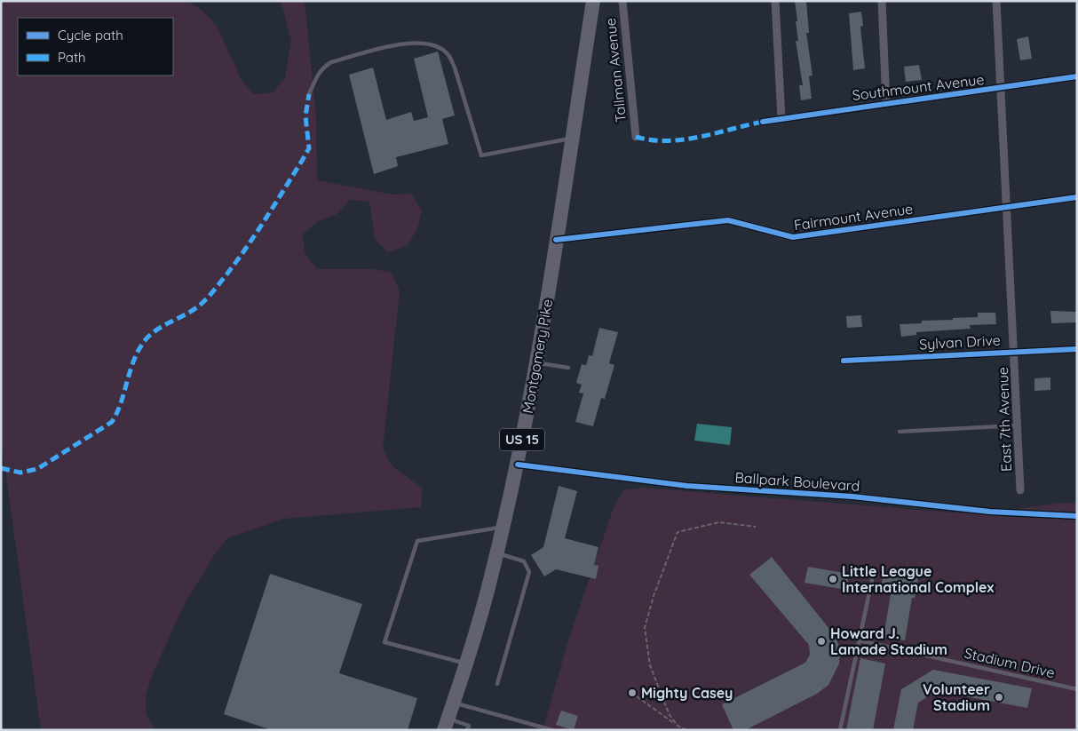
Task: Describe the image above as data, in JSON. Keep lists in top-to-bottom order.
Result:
{
  "streets": {
    "highway": ["Montgomery Pike", "US 15"],
    "street": [
      "Tallman Avenue",
      "Southmount Avenue",
      "Fairmount Avenue",
      "Sylvan Drive",
      "East 7th Avenue",
      "Ballpark Boulevard"
    ],
    "lane": ["Stadium Drive"]
  },
  "crossings": [
    ["Southmount Avenue", "East 7th Avenue"],
    ["Fairmount Avenue", "Montgomery Pike"],
    ["Fairmount Avenue", "East 7th Avenue"],
    ["Sylvan Drive", "East 7th Avenue"],
    ["Montgomery Pike", "Ballpark Boulevard"]
  ],
  "places": [
    "Little League International Complex",
    "Howard J. Lamade Stadium",
    "Mighty Casey",
    "Volunteer Stadium"
  ],
  "legend": ["Cycle path", "Path"]
}
